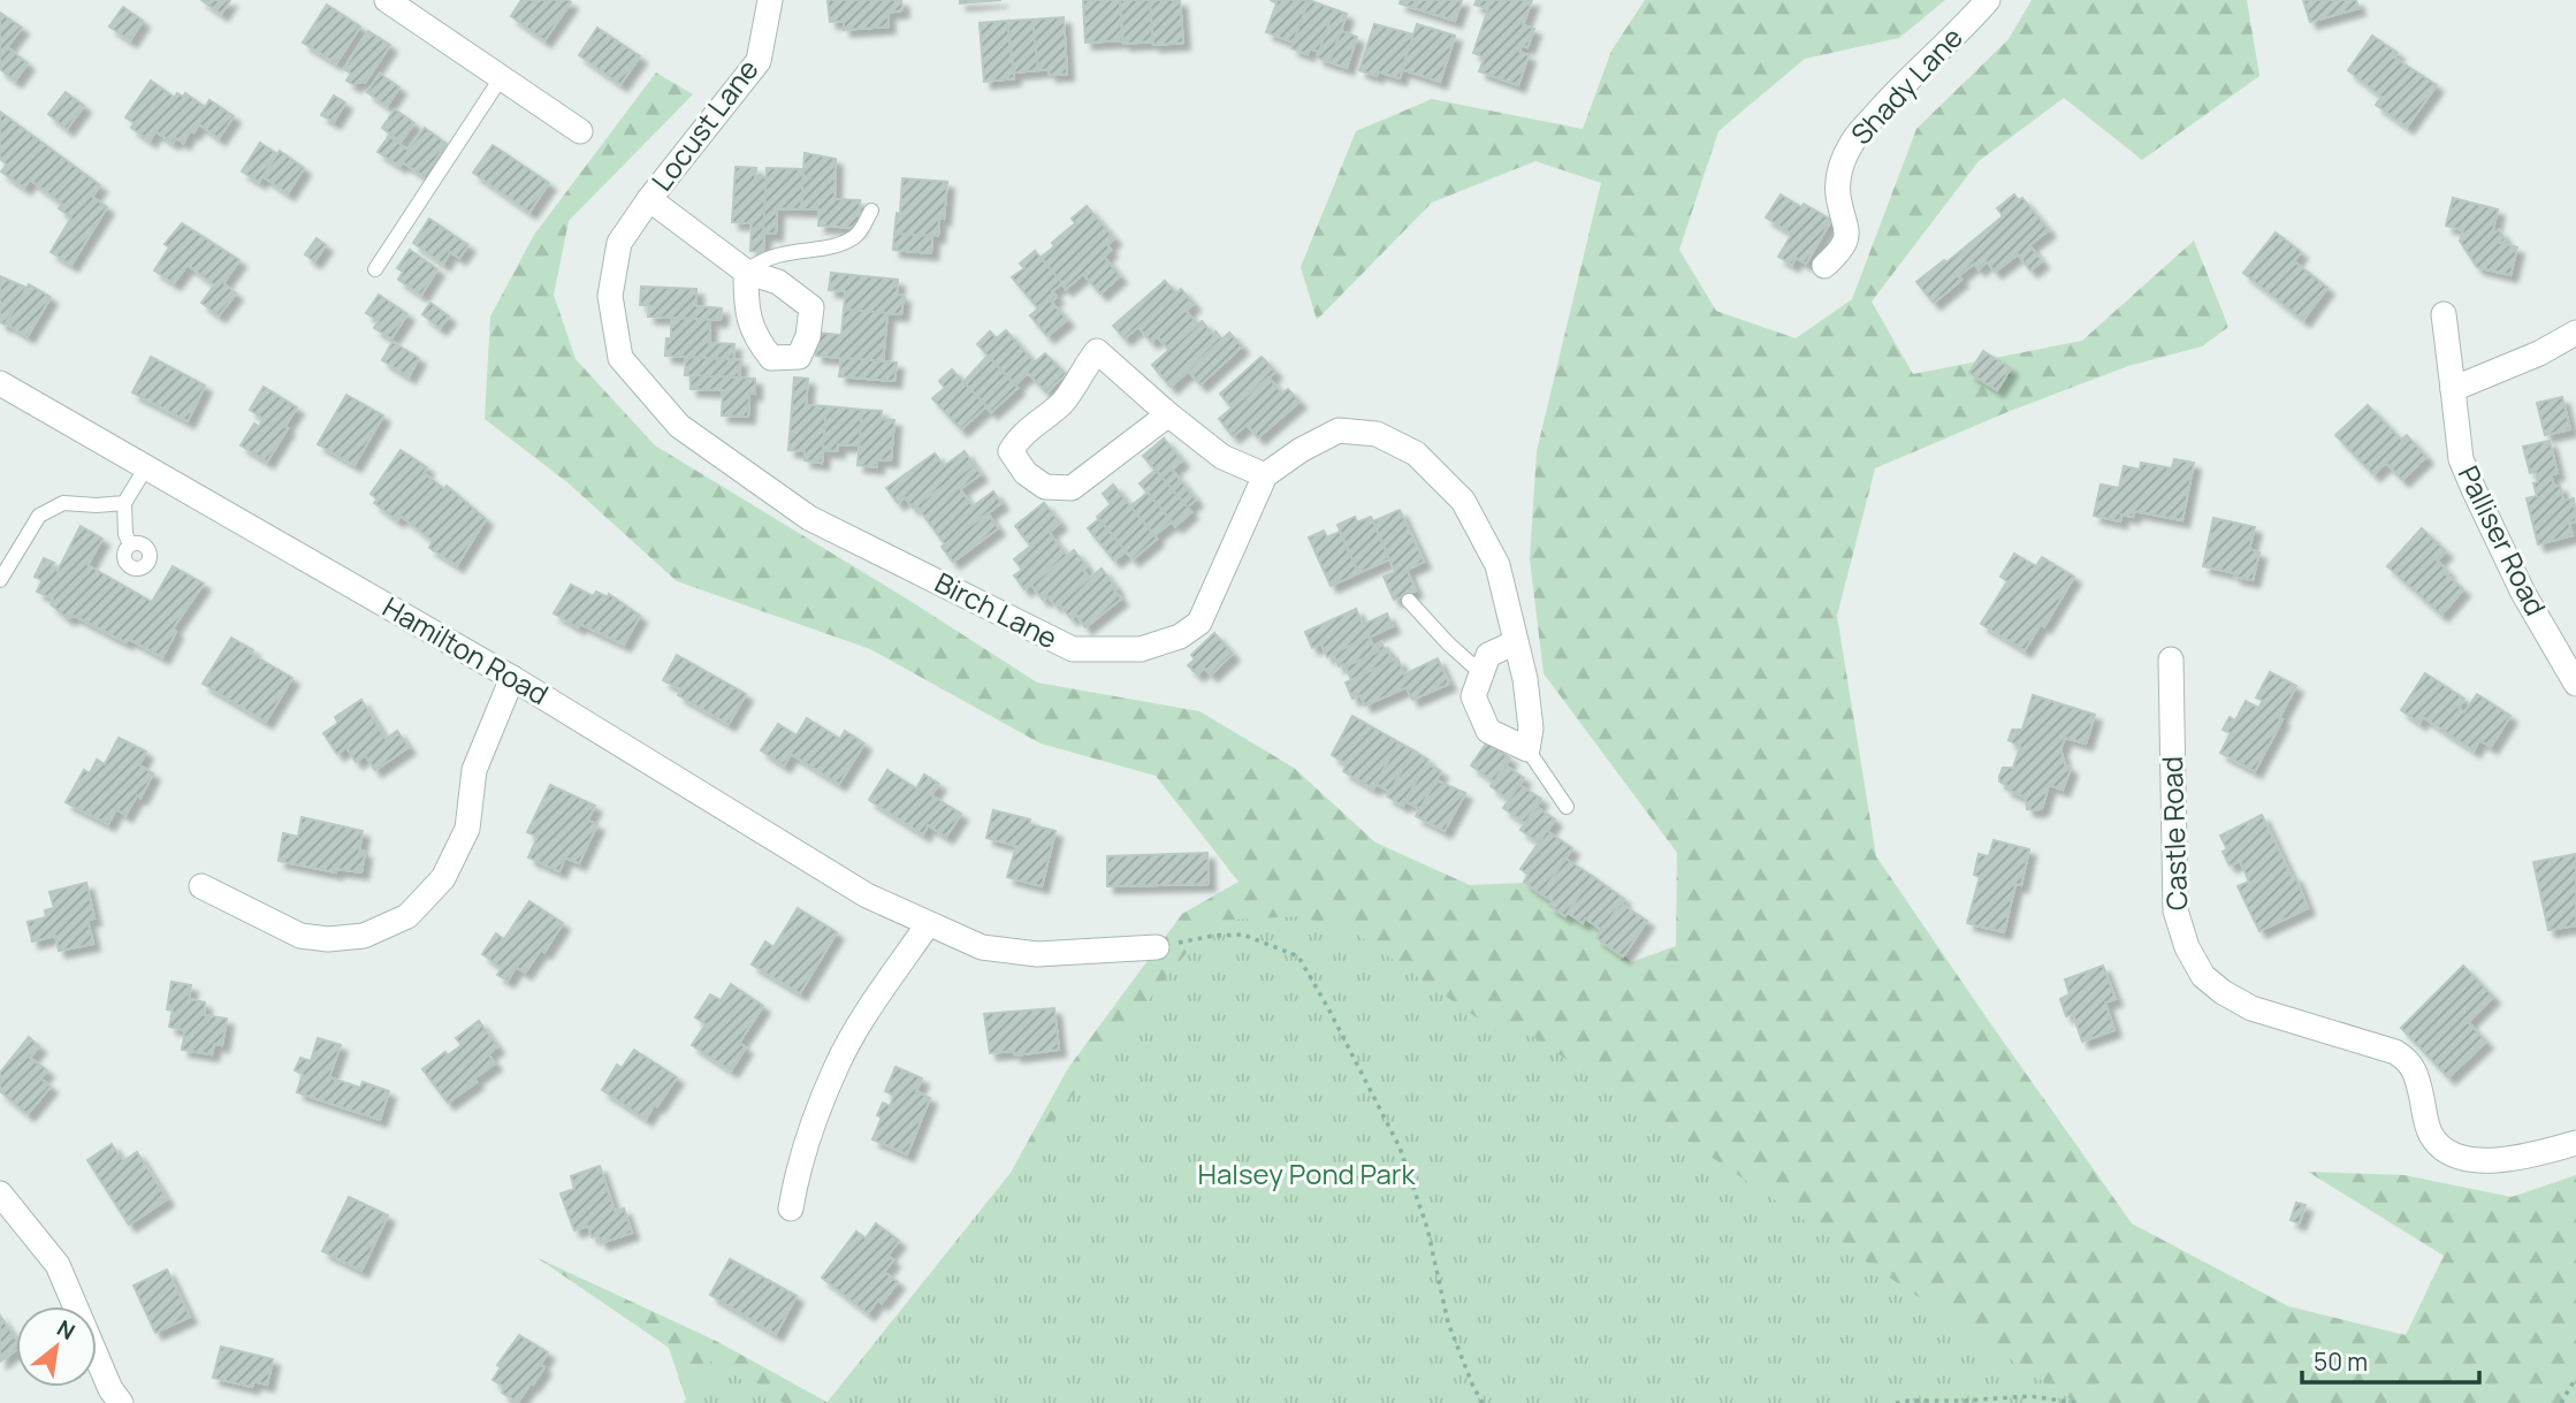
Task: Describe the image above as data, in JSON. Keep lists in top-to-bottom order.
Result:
{
  "streets": {
    "street": [
      "Shady Lane",
      "Locust Lane",
      "Palliser Road",
      "Birch Lane",
      "Hamilton Road",
      "Castle Road"
    ]
  },
  "crossings": [
    ["Locust Lane", "Birch Lane"]
  ],
  "parks": ["Halsey Pond Park"],
  "scale_bar": "50 m",
  "north": "top right"
}
